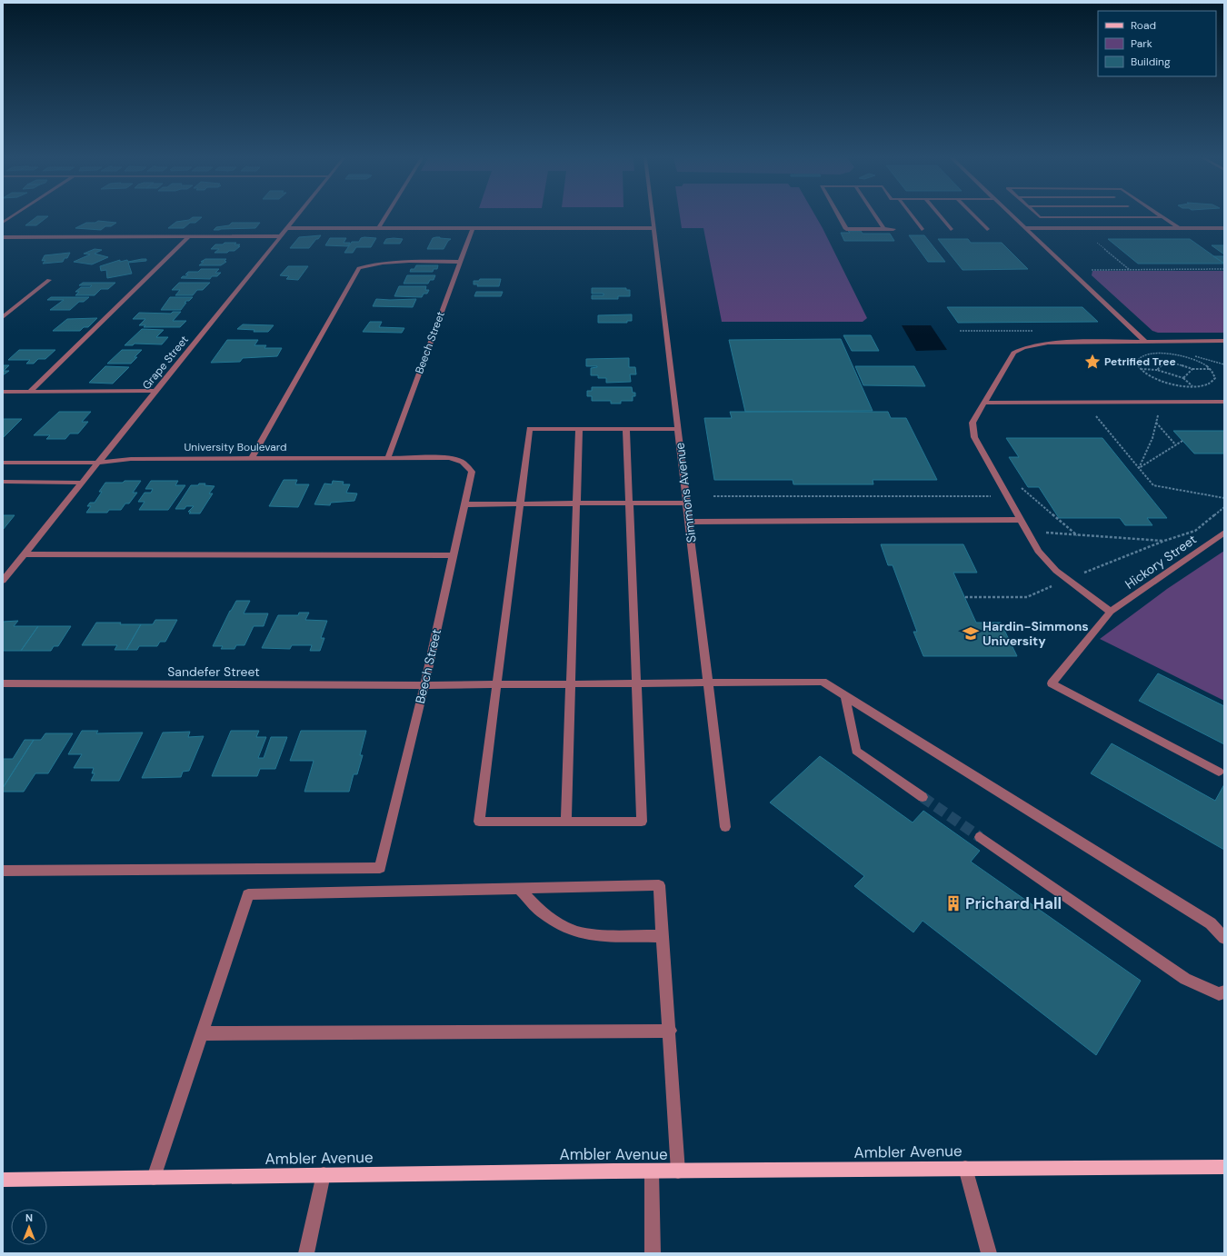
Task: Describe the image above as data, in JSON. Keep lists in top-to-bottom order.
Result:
{
  "streets": {
    "main road": ["Ambler Avenue"],
    "street": [
      "Beech Street",
      "Grape Street",
      "University Boulevard",
      "Simmons Avenue",
      "Hickory Street",
      "Sandefer Street"
    ]
  },
  "crossings": [
    ["Beech Street", "University Boulevard"],
    ["Beech Street", "Sandefer Street"],
    ["Grape Street", "University Boulevard"],
    ["Simmons Avenue", "Sandefer Street"]
  ],
  "places": {
    "place": ["Petrified Tree"],
    "school or university": ["Hardin-Simmons University"],
    "building": ["Prichard Hall"]
  },
  "legend": ["Road", "Park", "Building"],
  "north": "top"
}
